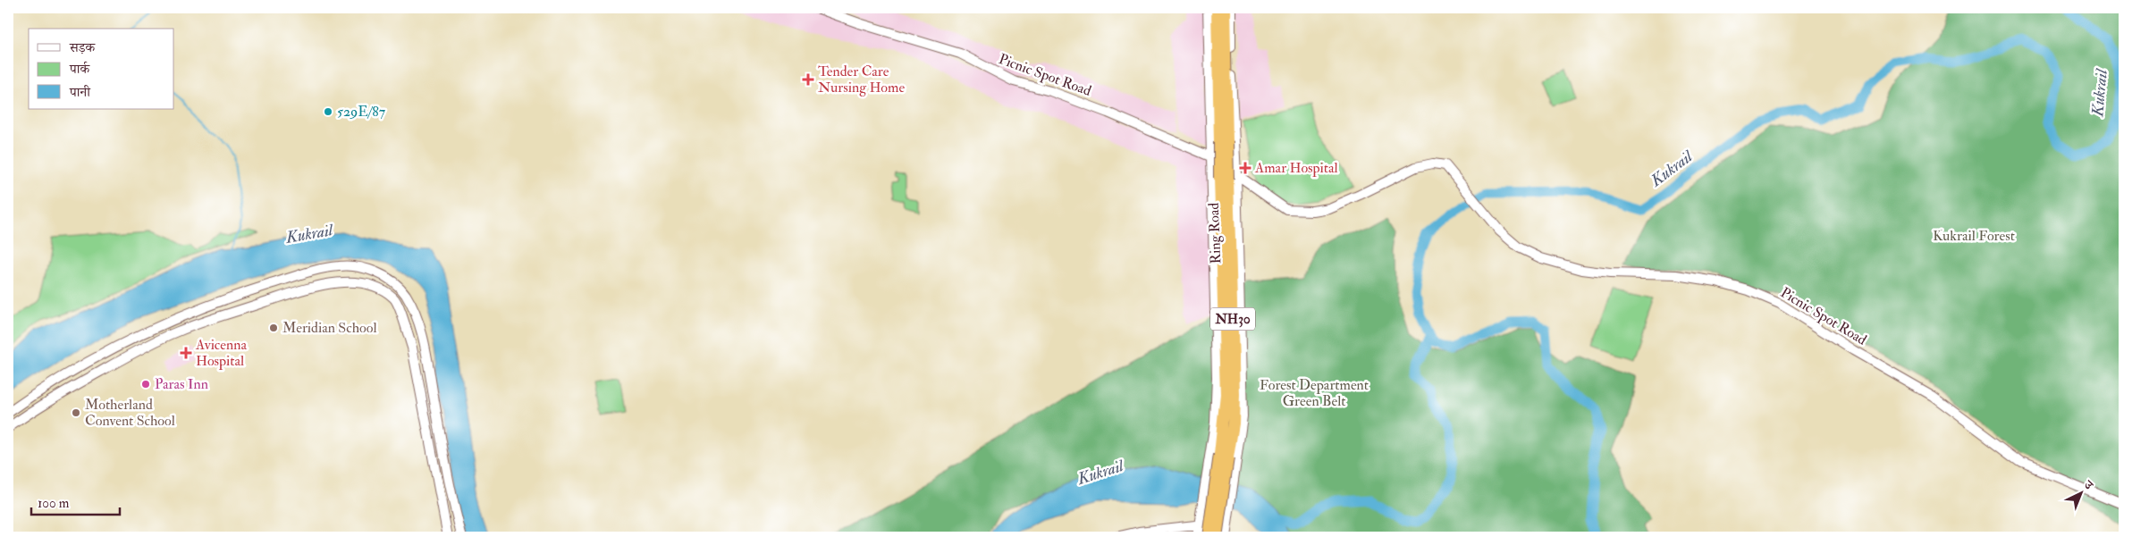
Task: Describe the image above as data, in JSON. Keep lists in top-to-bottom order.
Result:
{
  "streets": {
    "highway": ["Ring Road", "NH30"],
    "street": ["Picnic Spot Road"]
  },
  "crossings": [
    ["Ring Road", "NH30"]
  ],
  "water": ["Kukrail"],
  "parks": ["Kukrail Forest", "Forest Department Green Belt"],
  "places": {
    "health": ["Tender Care Nursing Home", "Amar Hospital", "Avicenna Hospital"],
    "other": [
      "529E/87",
      "Meridian School",
      "Paras Inn",
      "Motherland Convent School"
    ]
  },
  "legend": ["सड़क", "पार्क", "पानी"],
  "scale_bar": "100 m",
  "north": "top right"
}
